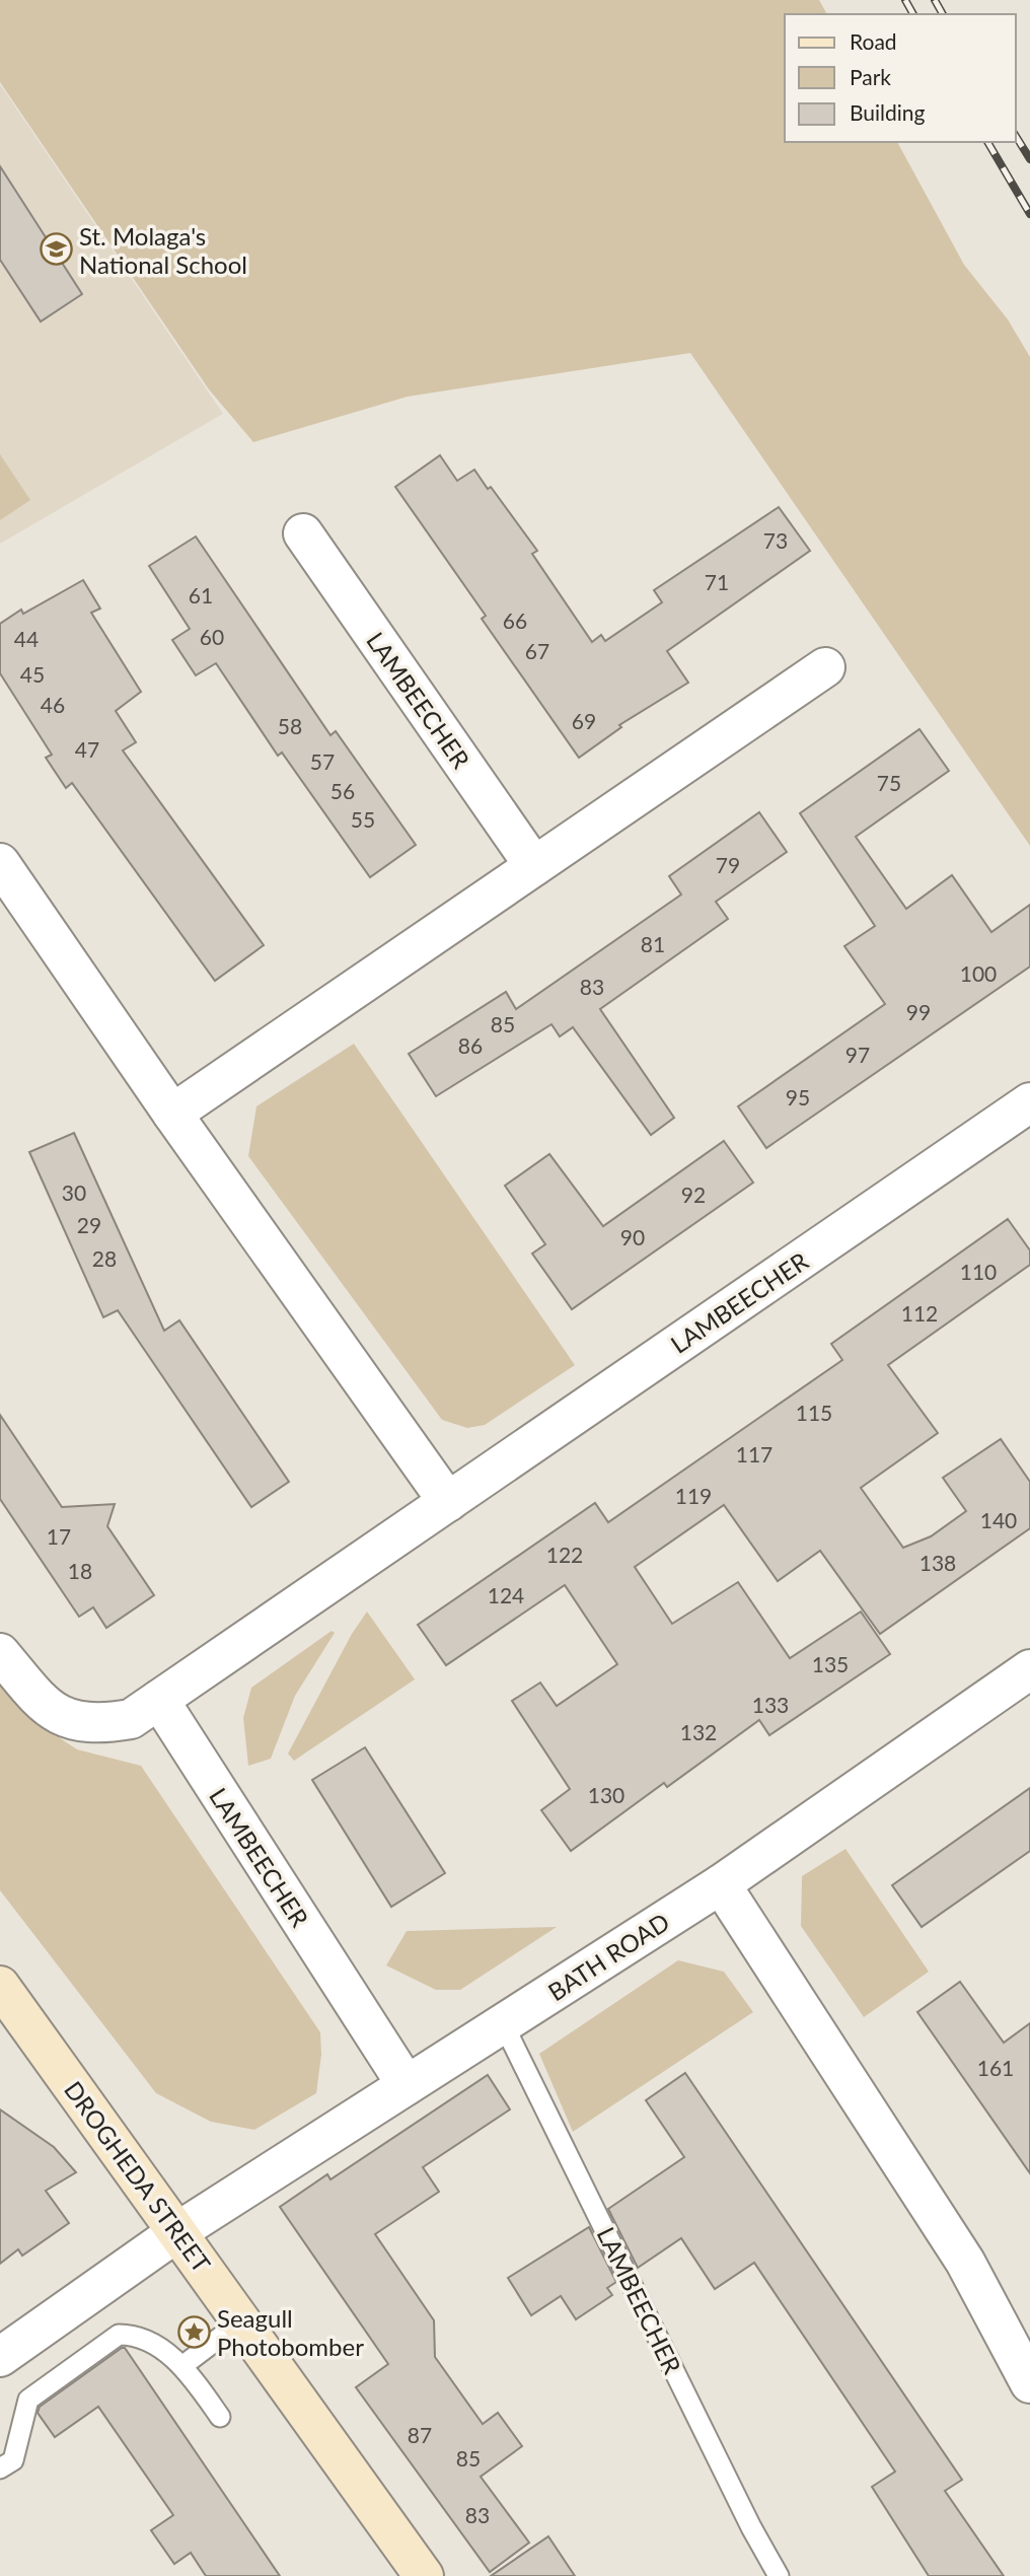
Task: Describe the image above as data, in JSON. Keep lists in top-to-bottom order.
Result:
{
  "streets": {
    "main road": ["DROGHEDA STREET"],
    "street": ["LAMBEECHER", "BATH ROAD"]
  },
  "crossings": [
    ["LAMBEECHER", "BATH ROAD"],
    ["BATH ROAD", "DROGHEDA STREET"]
  ],
  "places": {
    "school or university": ["St. Molaga's National School"],
    "place": ["Seagull Photobomber"]
  },
  "house_numbers": [
    "73",
    "71",
    "61",
    "66",
    "60",
    "44",
    "67",
    "45",
    "46",
    "69",
    "58",
    "47",
    "57",
    "75",
    "56",
    "55",
    "79",
    "81",
    "100",
    "83",
    "99",
    "85",
    "86",
    "97",
    "95",
    "30",
    "92",
    "29",
    "90",
    "28",
    "110",
    "112",
    "115",
    "117",
    "119",
    "140",
    "17",
    "122",
    "138",
    "18",
    "124",
    "135",
    "133",
    "132",
    "130",
    "161",
    "87",
    "85",
    "83"
  ],
  "legend": ["Road", "Park", "Building"]
}
